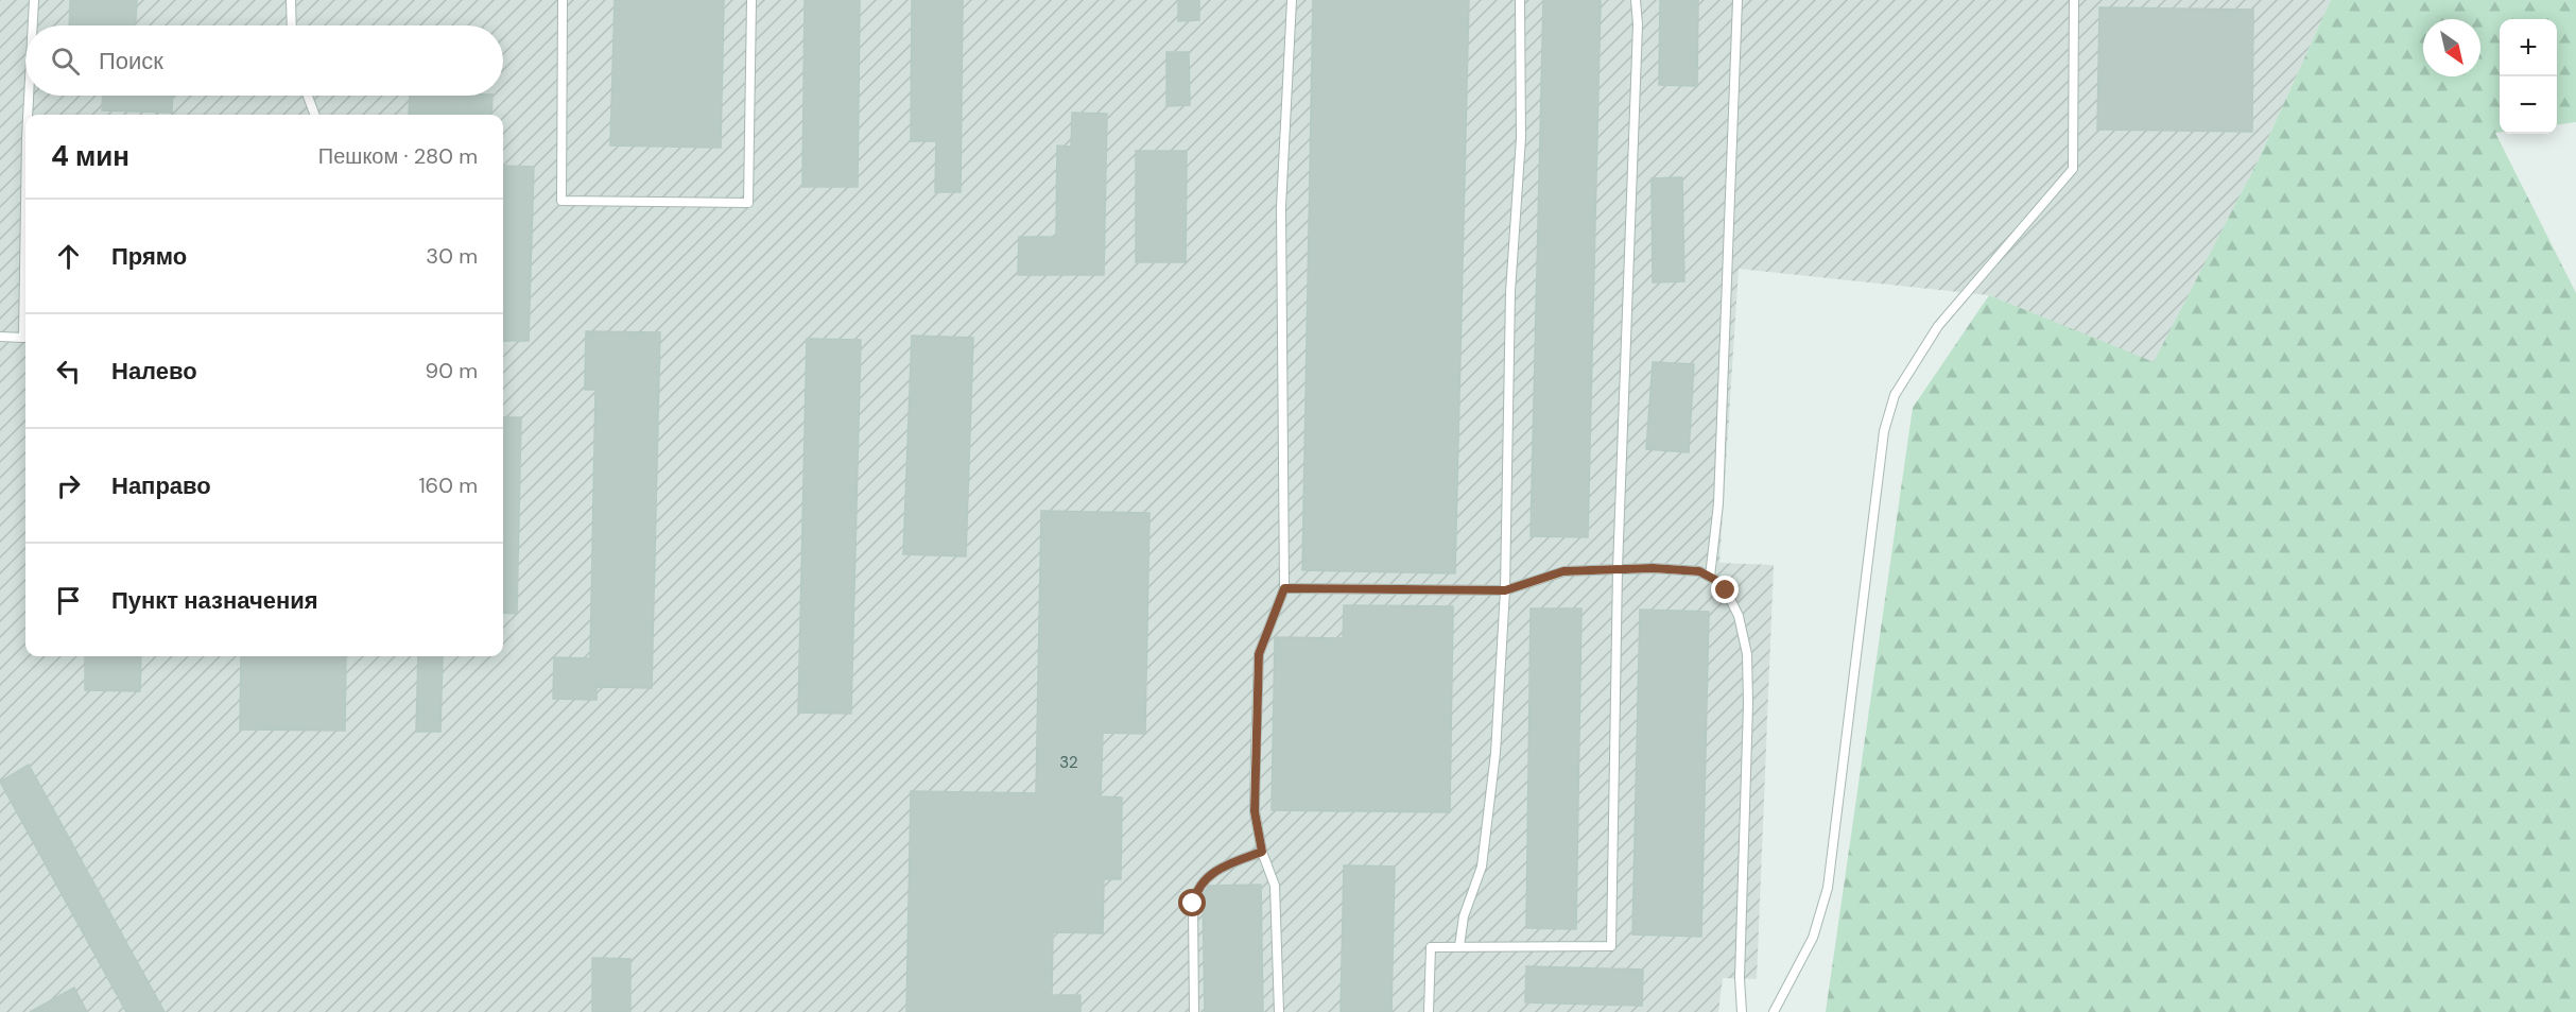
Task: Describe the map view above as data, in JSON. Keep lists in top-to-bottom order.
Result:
{
  "house_numbers": ["32"],
  "north": "bottom right",
  "page": {
    "map_buttons": ["+", "−"],
    "search": "Поиск",
    "heading": ["4 мин", "Пешком · 280 m"],
    "list": [
      ["Прямо", "30 m"],
      ["Налево", "90 m"],
      ["Направо", "160 m"],
      "Пункт назначения"
    ]
  }
}
